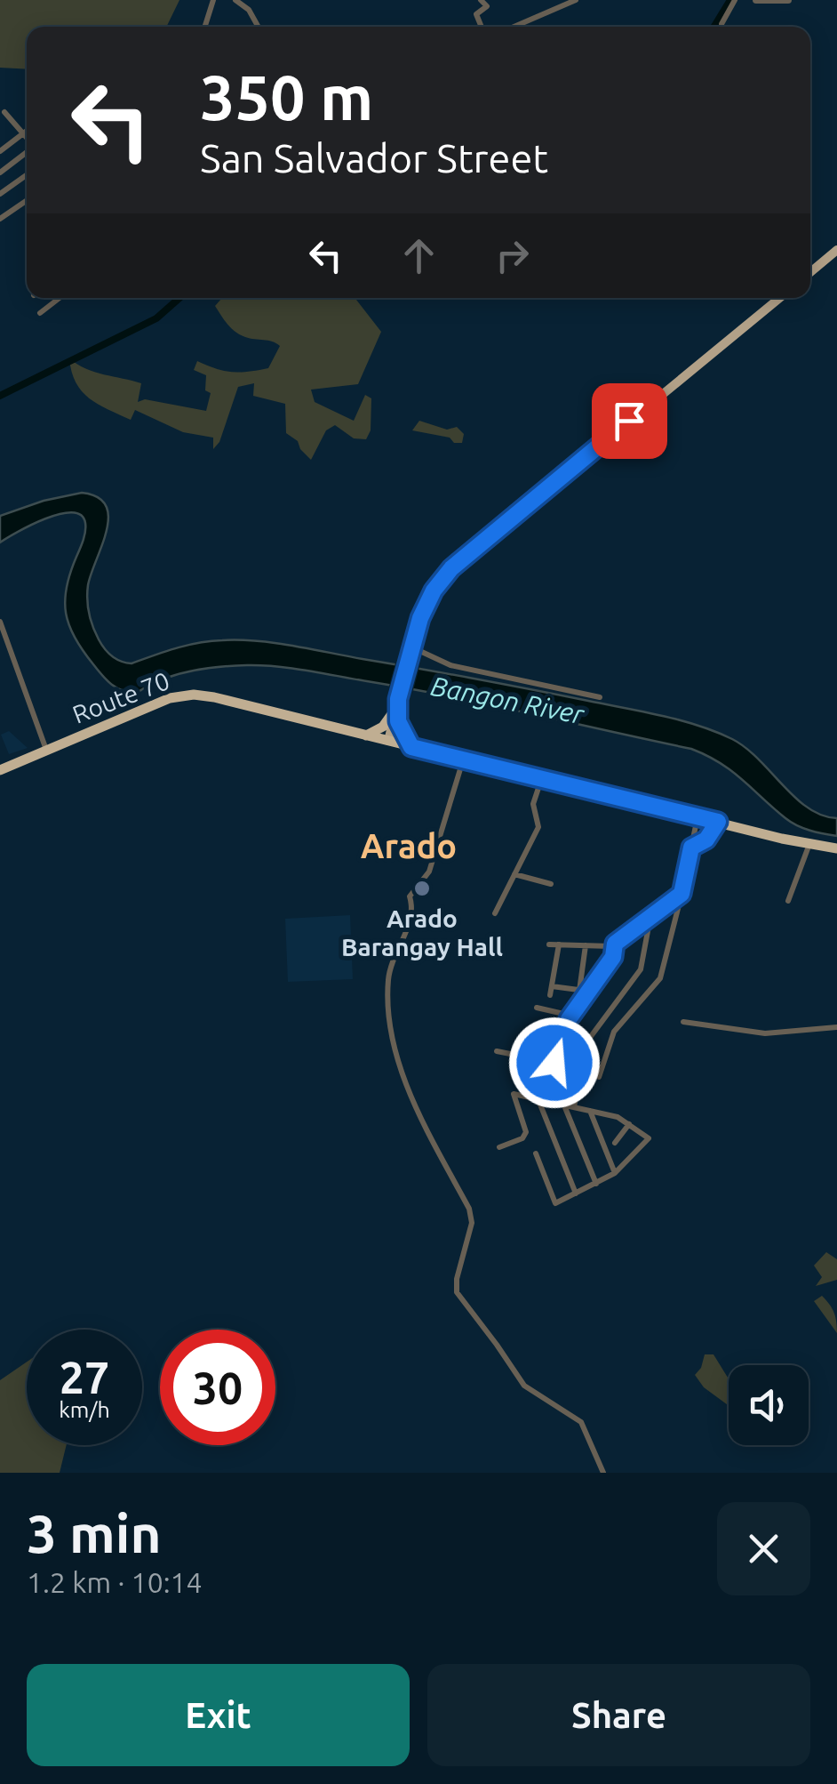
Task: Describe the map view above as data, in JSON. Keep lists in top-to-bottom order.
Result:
{
  "streets": {
    "highway": ["Route 70"]
  },
  "districts": ["Arado"],
  "water": ["Bangon River"],
  "places": ["Arado Barangay Hall"],
  "page": {
    "turn": ["350 m", "San Salvador Street"],
    "speed": "27 km/h",
    "limit": "30",
    "heading": ["3 min", "1.2 km · 10:14"],
    "buttons": ["Exit", "Share"]
  }
}
